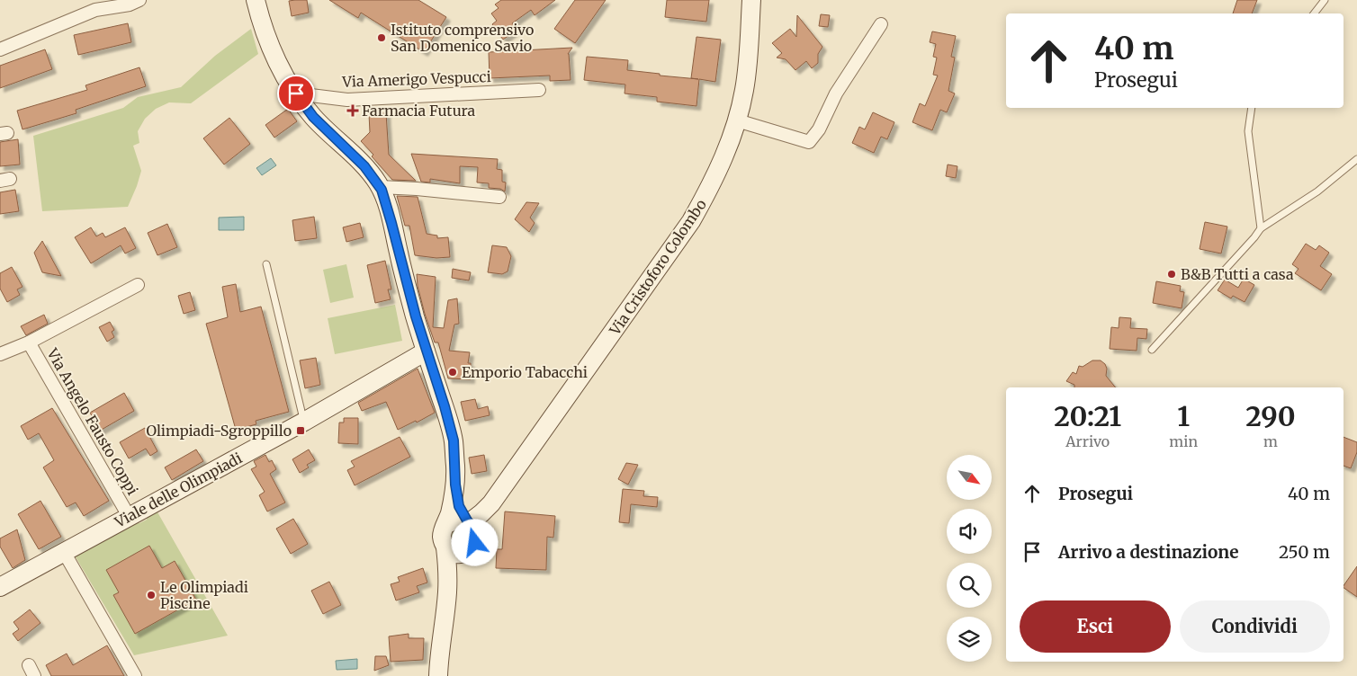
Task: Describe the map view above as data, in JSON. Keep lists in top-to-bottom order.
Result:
{
  "streets": {
    "street": [
      "Via Amerigo Vespucci",
      "Via Cristoforo Colombo",
      "Via Angelo Fausto Coppi",
      "Viale delle Olimpiadi"
    ]
  },
  "crossings": [
    ["Via Angelo Fausto Coppi", "Viale delle Olimpiadi"]
  ],
  "places": {
    "other": [
      "Istituto comprensivo San Domenico Savio",
      "B&B Tutti a casa",
      "Emporio Tabacchi",
      "Le Olimpiadi Piscine"
    ],
    "health": ["Farmacia Futura"],
    "transit": ["Olimpiadi-Sgroppillo"]
  },
  "north": "bottom right",
  "page": {
    "turn": ["40 m", "Prosegui"],
    "eta": [
      "20:21",
      "Arrivo",
      "1",
      "min",
      "290",
      "m"
    ],
    "list": [
      {
        "name": "Prosegui",
        "value": "40 m"
      },
      {
        "name": "Arrivo a destinazione",
        "value": "250 m"
      }
    ],
    "buttons": ["Esci", "Condividi"]
  }
}
